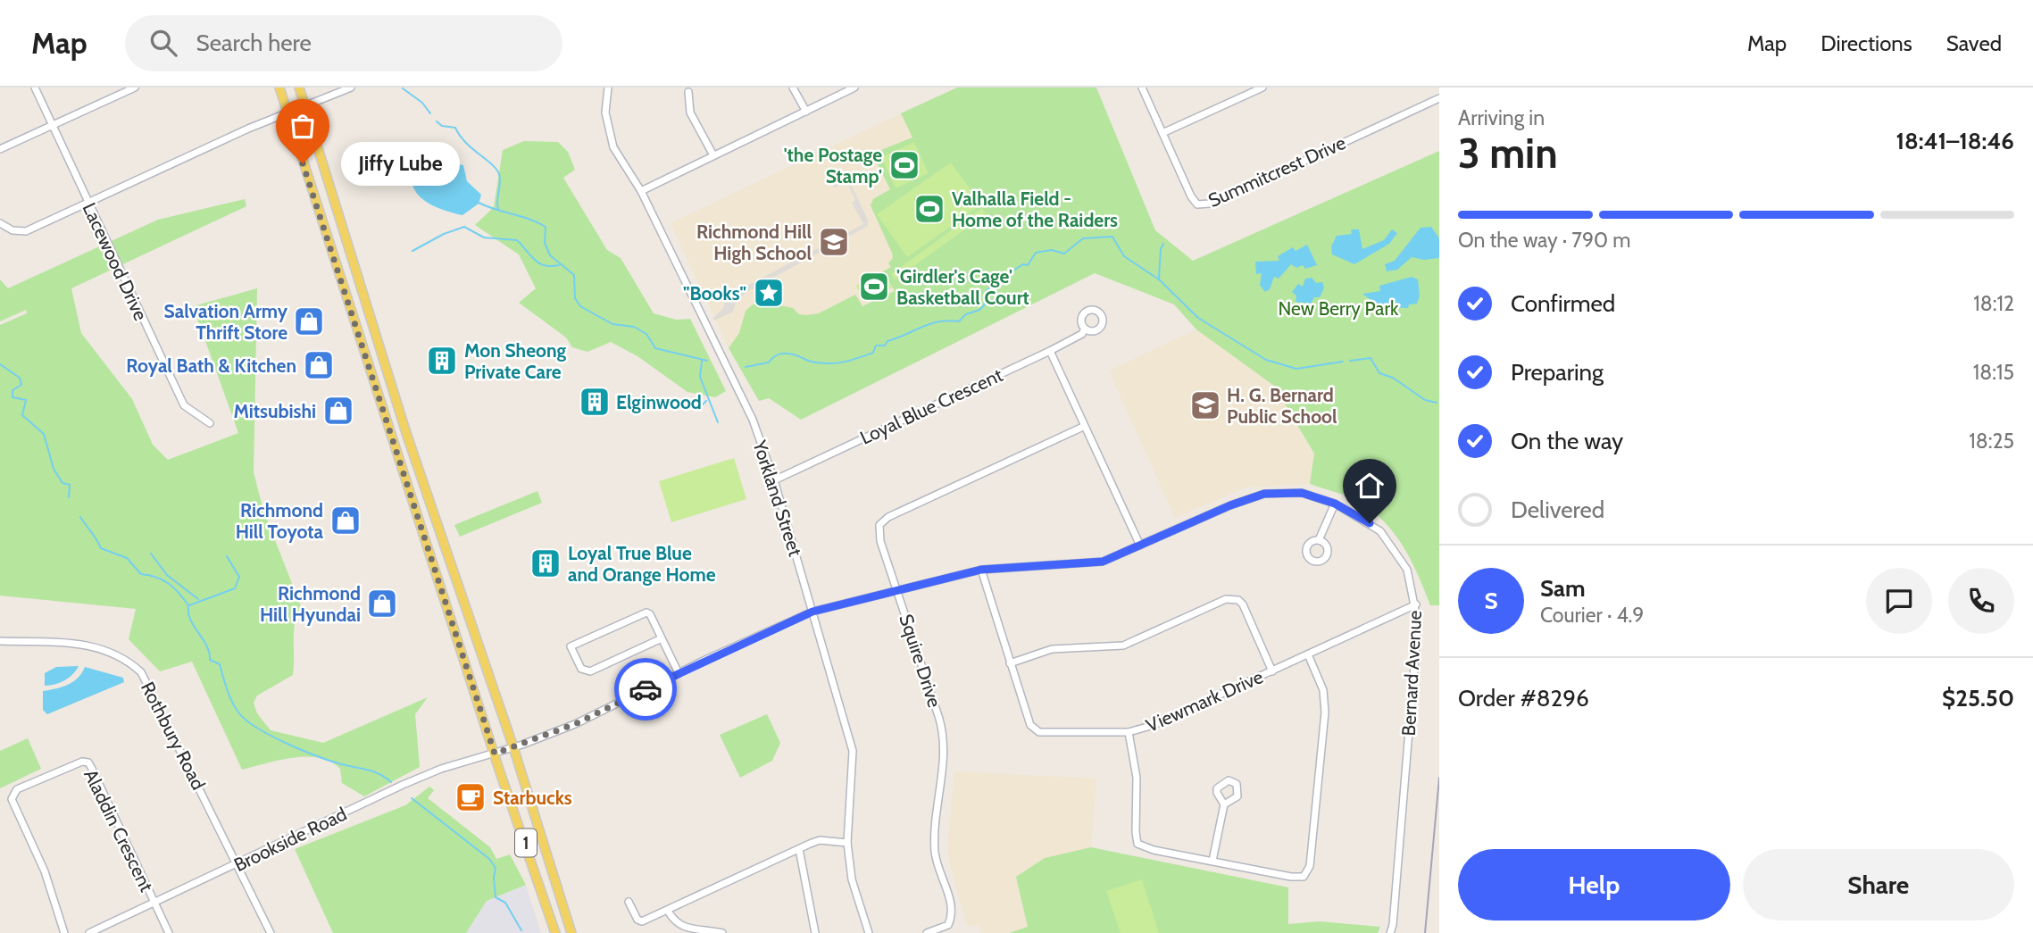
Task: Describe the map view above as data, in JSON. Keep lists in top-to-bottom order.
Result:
{
  "streets": {
    "main road": ["1"],
    "street": [
      "Summitcrest Drive",
      "Lacewood Drive",
      "Loyal Blue Crescent",
      "Yorkland Street",
      "Squire Drive",
      "Bernard Avenue",
      "Viewmark Drive",
      "Rothbury Road",
      "Aladdin Crescent",
      "Brookside Road"
    ]
  },
  "crossings": [
    ["Loyal Blue Crescent", "Yorkland Street"],
    ["Yorkland Street", "Bernard Avenue"],
    ["Squire Drive", "Bernard Avenue"],
    ["Bernard Avenue", "Viewmark Drive"],
    ["Bernard Avenue", "Brookside Road"],
    ["Rothbury Road", "Brookside Road"],
    ["Aladdin Crescent", "Brookside Road"],
    ["Brookside Road", "1"]
  ],
  "parks": ["New Berry Park"],
  "places": {
    "other": ["Jiffy Lube"],
    "sports": ["'the Postage Stamp'", "Valhalla Field - Home of the Raiders", "'Girdler's Cage' Basketball Court"],
    "school or university": ["Richmond Hill High School", "H. G. Bernard Public School"],
    "place": ["\"Books\""],
    "shop": [
      "Salvation Army Thrift Store",
      "Royal Bath & Kitchen",
      "Mitsubishi",
      "Richmond Hill Toyota",
      "Richmond Hill Hyundai"
    ],
    "building": ["Mon Sheong Private Care", "Elginwood", "Loyal True Blue and Orange Home"],
    "cafe": ["Starbucks"]
  },
  "page": {
    "header": "Map",
    "search": "Search here",
    "nav": ["Map", "Directions", "Saved"],
    "heading": ["3 min", "Arriving in", "18:41–18:46"],
    "panel": [
      "Sam",
      "Courier · 4.9",
      "Order #8296",
      "$25.50"
    ],
    "bubble": "Jiffy Lube",
    "bar": "On the way · 790 m",
    "list": [
      ["Confirmed", "18:12"],
      ["Preparing", "18:15"],
      ["On the way", "18:25"],
      "Delivered"
    ],
    "round": "S",
    "buttons": ["Help", "Share"]
  }
}
